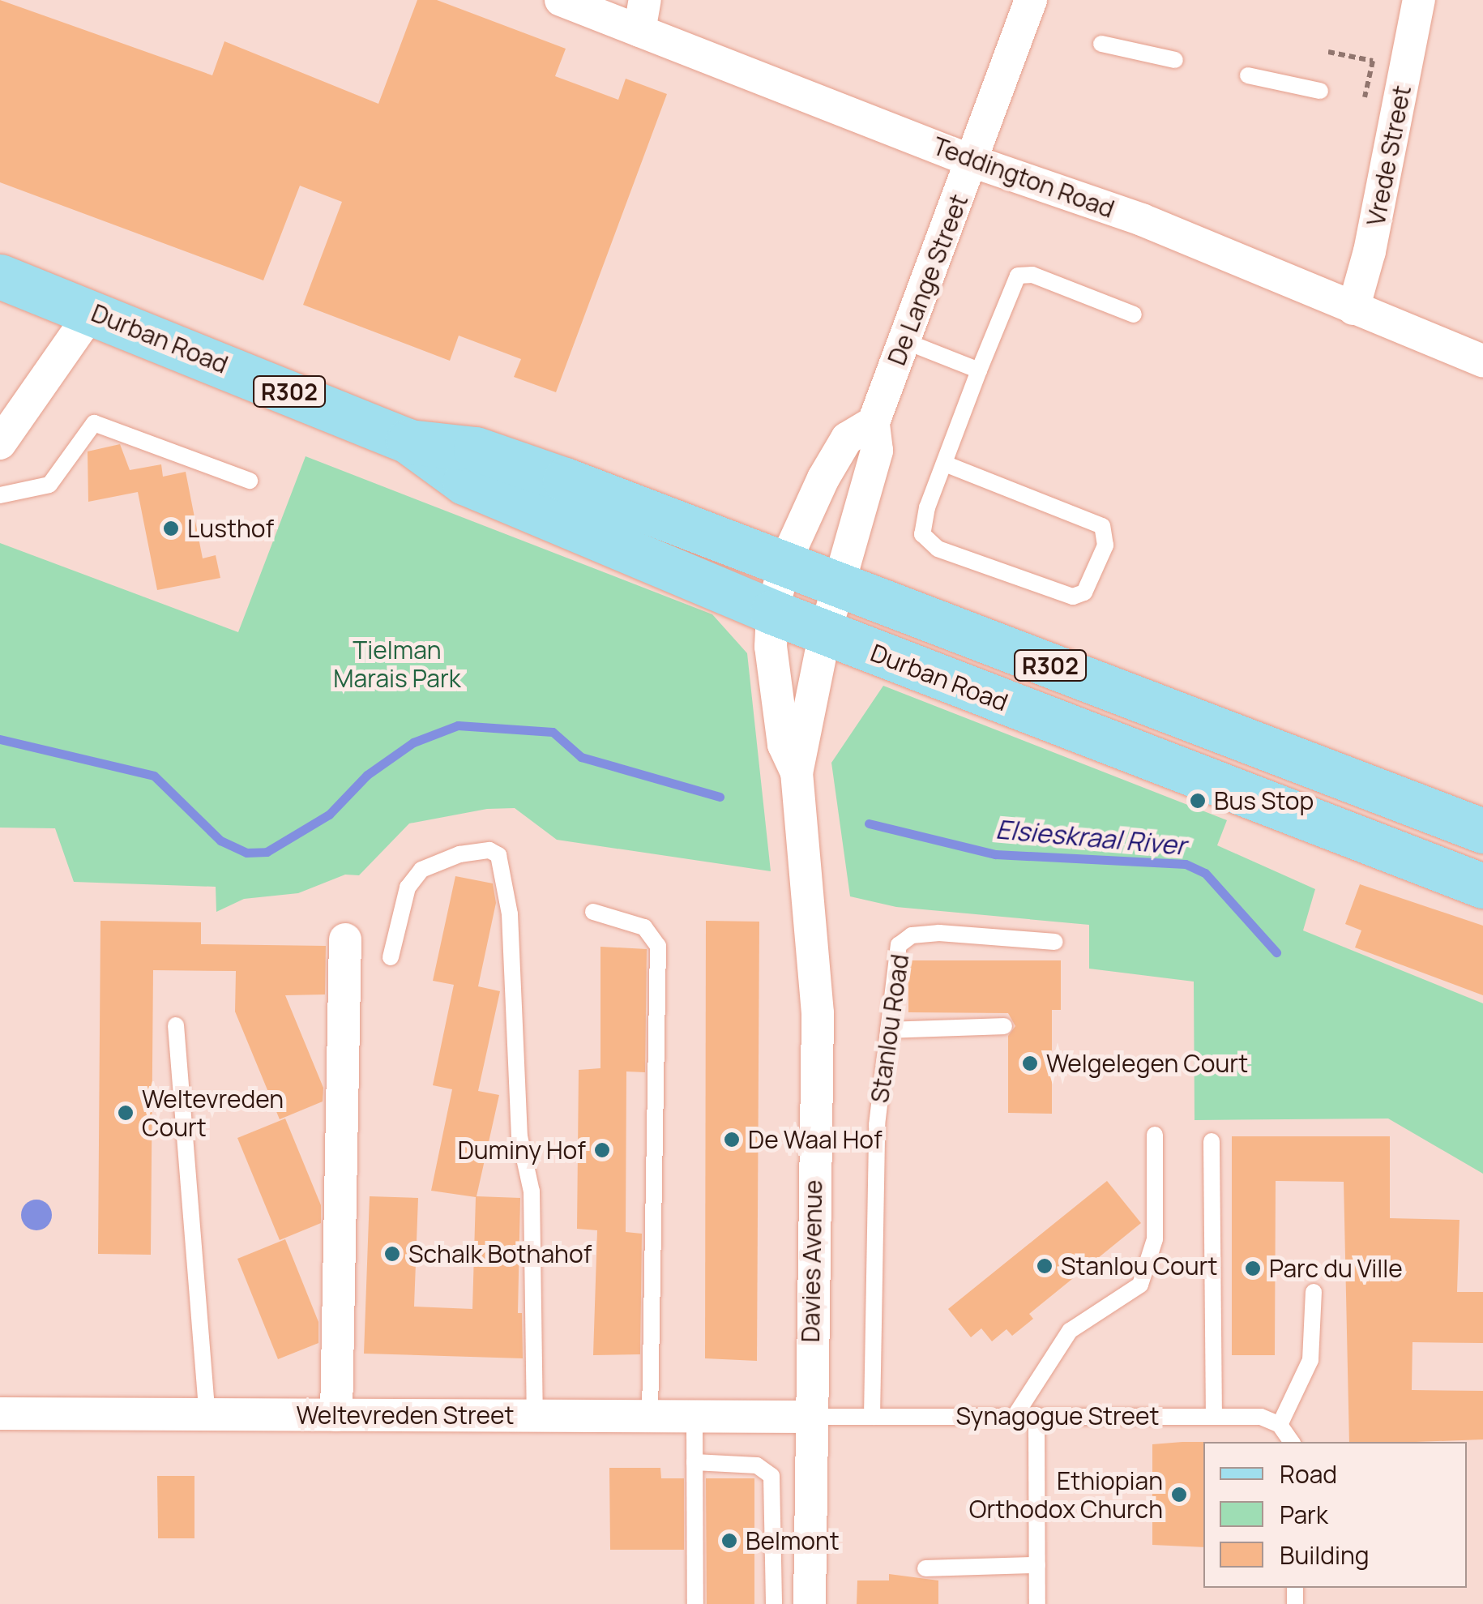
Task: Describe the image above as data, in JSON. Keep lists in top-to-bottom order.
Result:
{
  "streets": {
    "main road": ["Durban Road", "R302"],
    "street": [
      "Vrede Street",
      "Teddington Road",
      "De Lange Street",
      "Davies Avenue",
      "Weltevreden Street"
    ],
    "lane": ["Stanlou Road", "Synagogue Street"]
  },
  "crossings": [
    ["Vrede Street", "Teddington Road"],
    ["Teddington Road", "De Lange Street"],
    ["De Lange Street", "Durban Road"],
    ["De Lange Street", "Davies Avenue"],
    ["Durban Road", "Davies Avenue"],
    ["Stanlou Road", "Synagogue Street"],
    ["Davies Avenue", "Weltevreden Street"],
    ["Davies Avenue", "Synagogue Street"],
    ["Weltevreden Street", "Synagogue Street"]
  ],
  "water": ["Elsieskraal River"],
  "parks": ["Tielman Marais Park"],
  "places": [
    "Lusthof",
    "Bus Stop",
    "Welgelegen Court",
    "Weltevreden Court",
    "De Waal Hof",
    "Duminy Hof",
    "Schalk Bothahof",
    "Stanlou Court",
    "Parc du Ville",
    "Ethiopian Orthodox Church",
    "Belmont"
  ],
  "legend": ["Road", "Park", "Building"]
}
